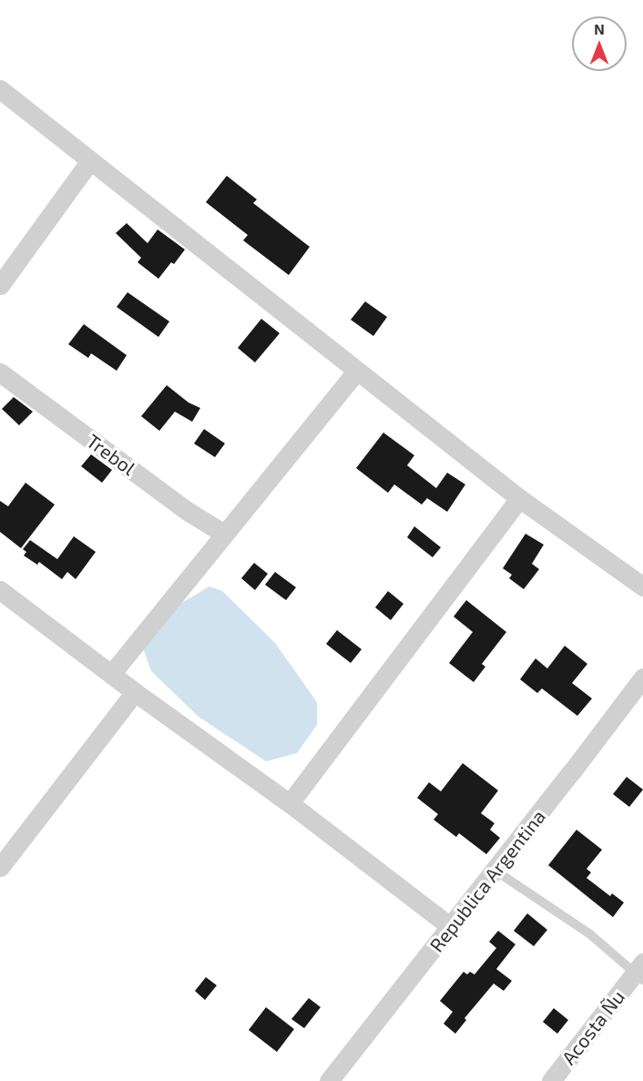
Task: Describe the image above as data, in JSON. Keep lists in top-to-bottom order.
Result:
{
  "streets": {
    "street": ["Trebol", "Republica Argentina", "Acosta Ñu"]
  },
  "north": "top"
}
